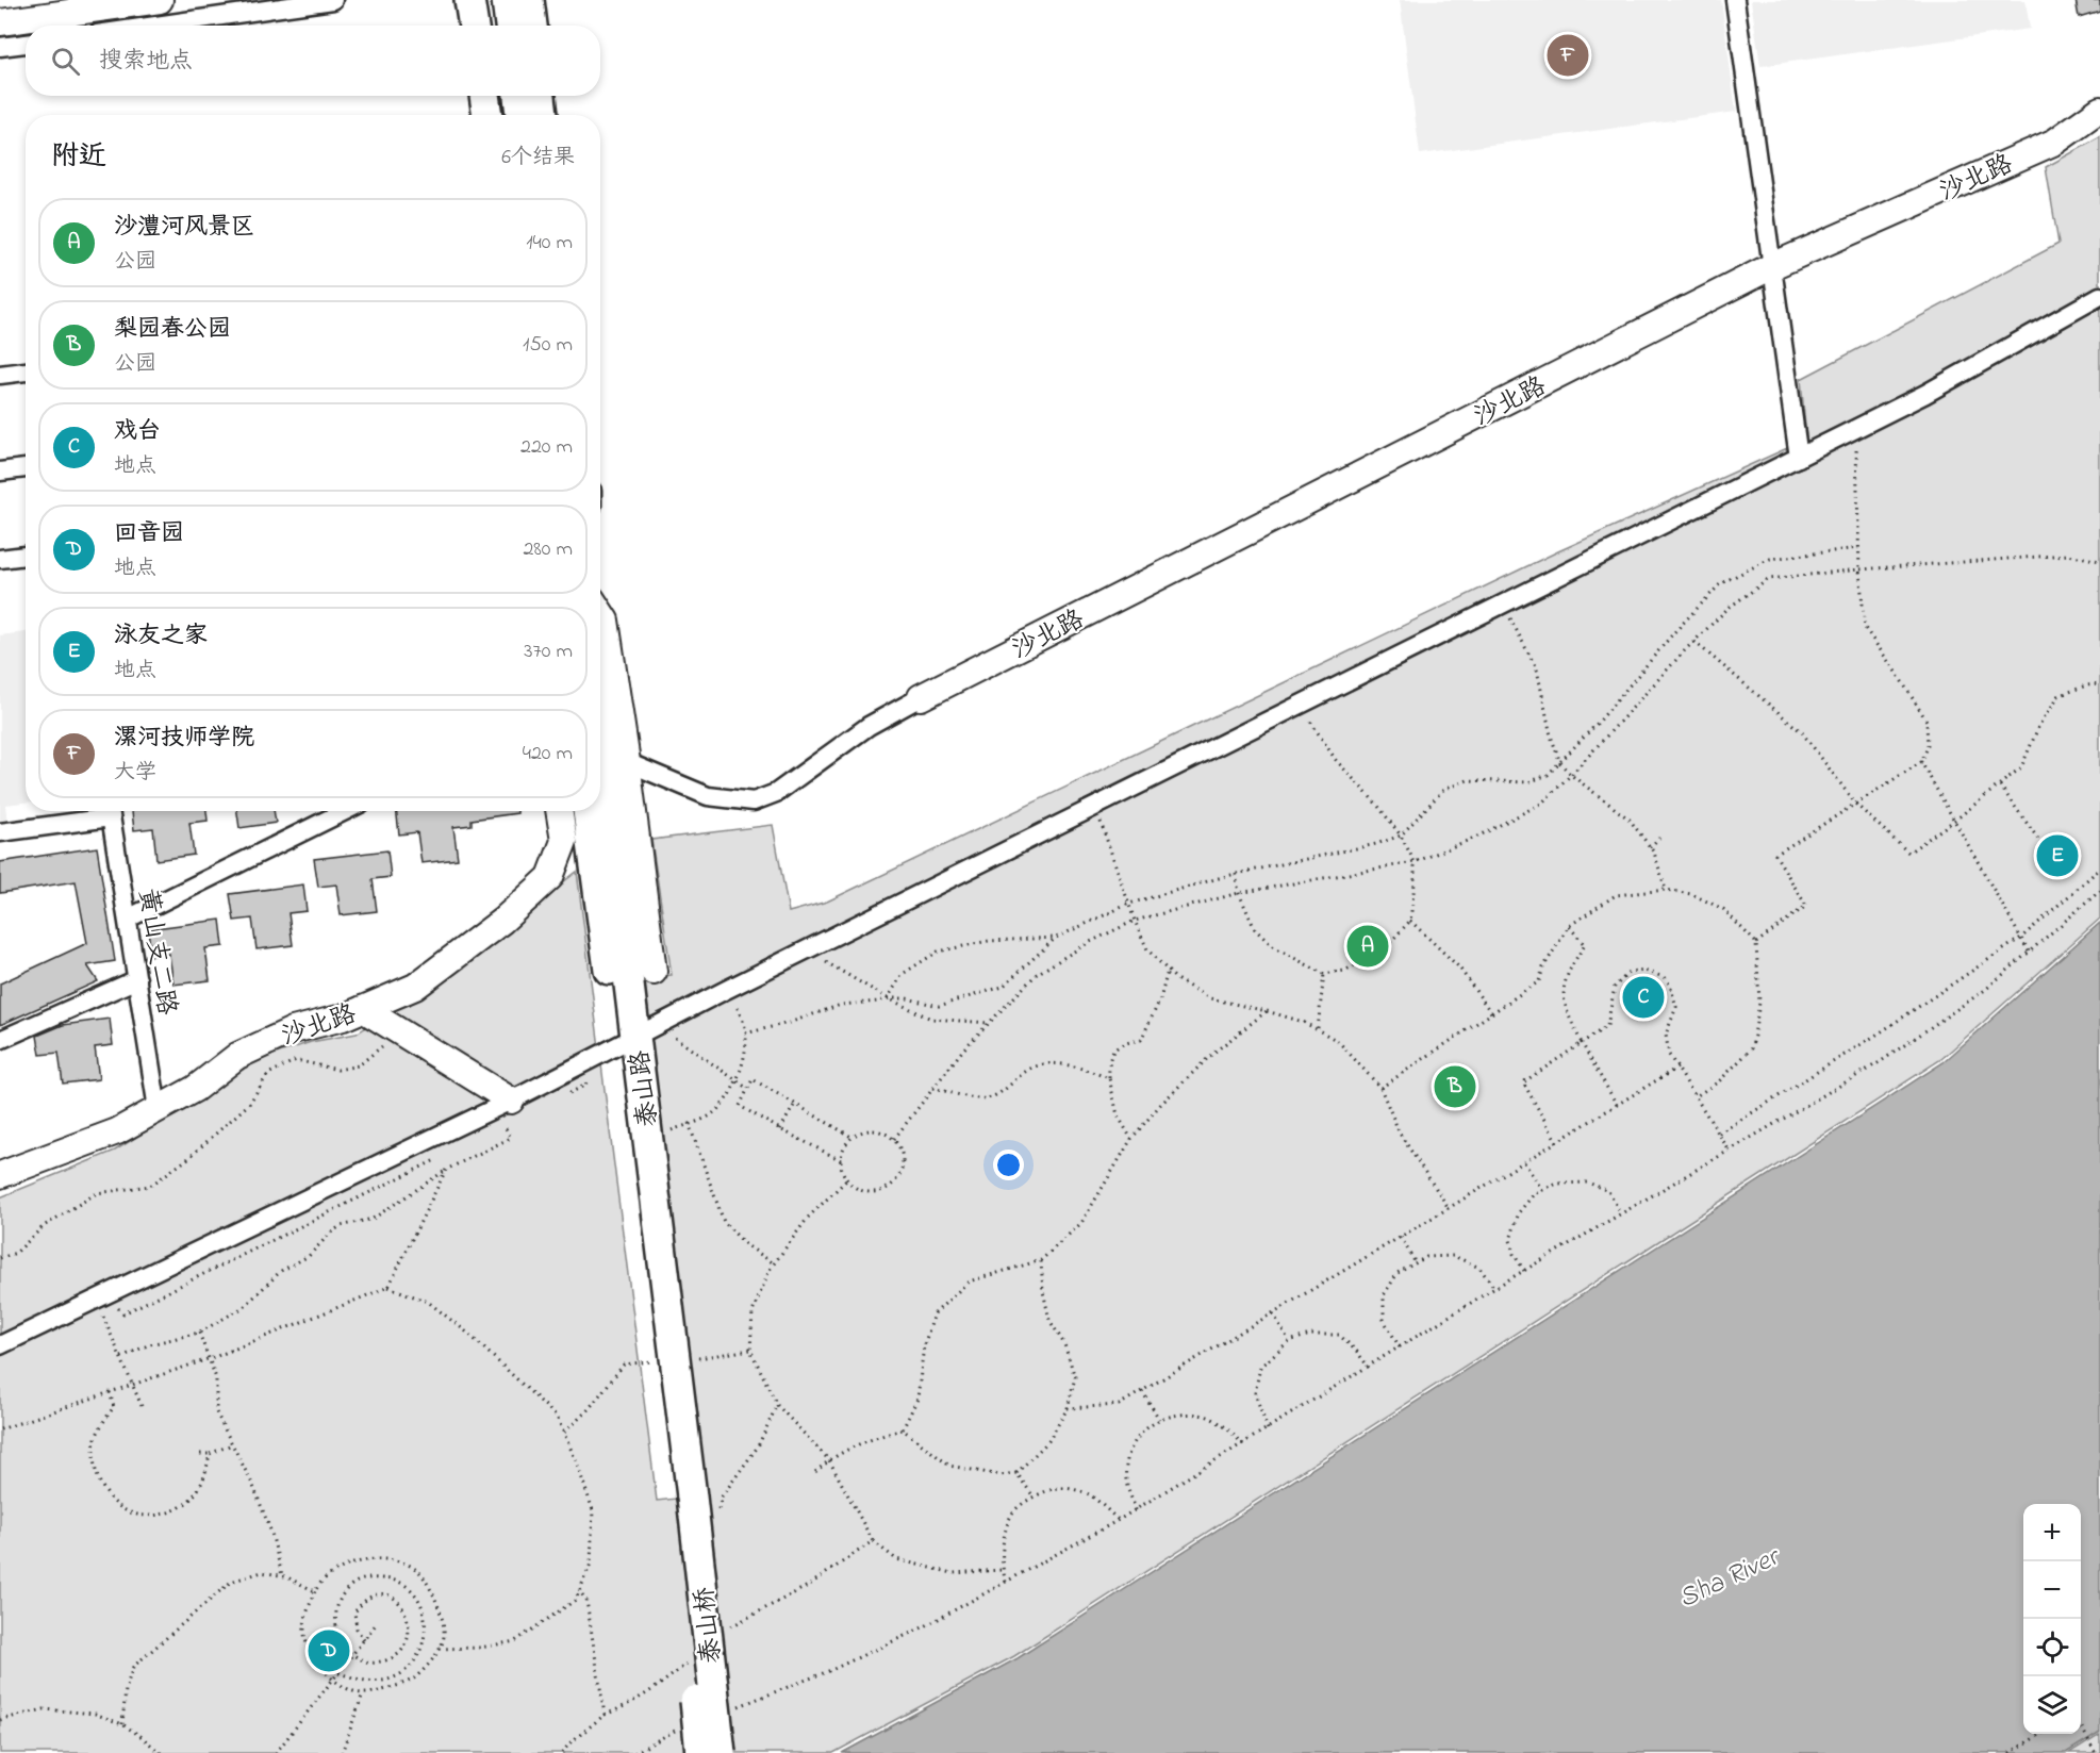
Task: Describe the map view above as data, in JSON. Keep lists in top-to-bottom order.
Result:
{
  "streets": {
    "main road": ["泰山路", "泰山桥"],
    "street": ["沙北路", "黄山支二路"]
  },
  "crossings": [
    ["沙北路", "黄山支二路"],
    ["泰山路", "泰山桥"]
  ],
  "water": ["Sha River"],
  "page": {
    "search": "搜索地点",
    "pins": [
      "F",
      "E",
      "A",
      "C",
      "B",
      "D"
    ],
    "heading": ["附近", "6个结果"],
    "list": [
      {
        "mark": "A",
        "name": "沙澧河风景区",
        "note": "公园",
        "value": "140 m"
      },
      {
        "mark": "B",
        "name": "梨园春公园",
        "note": "公园",
        "value": "150 m"
      },
      {
        "mark": "C",
        "name": "戏台",
        "note": "地点",
        "value": "220 m"
      },
      {
        "mark": "D",
        "name": "回音园",
        "note": "地点",
        "value": "280 m"
      },
      {
        "mark": "E",
        "name": "泳友之家",
        "note": "地点",
        "value": "370 m"
      },
      {
        "mark": "F",
        "name": "漯河技师学院",
        "note": "大学",
        "value": "420 m"
      }
    ],
    "map_buttons": ["+", "−"]
  }
}
